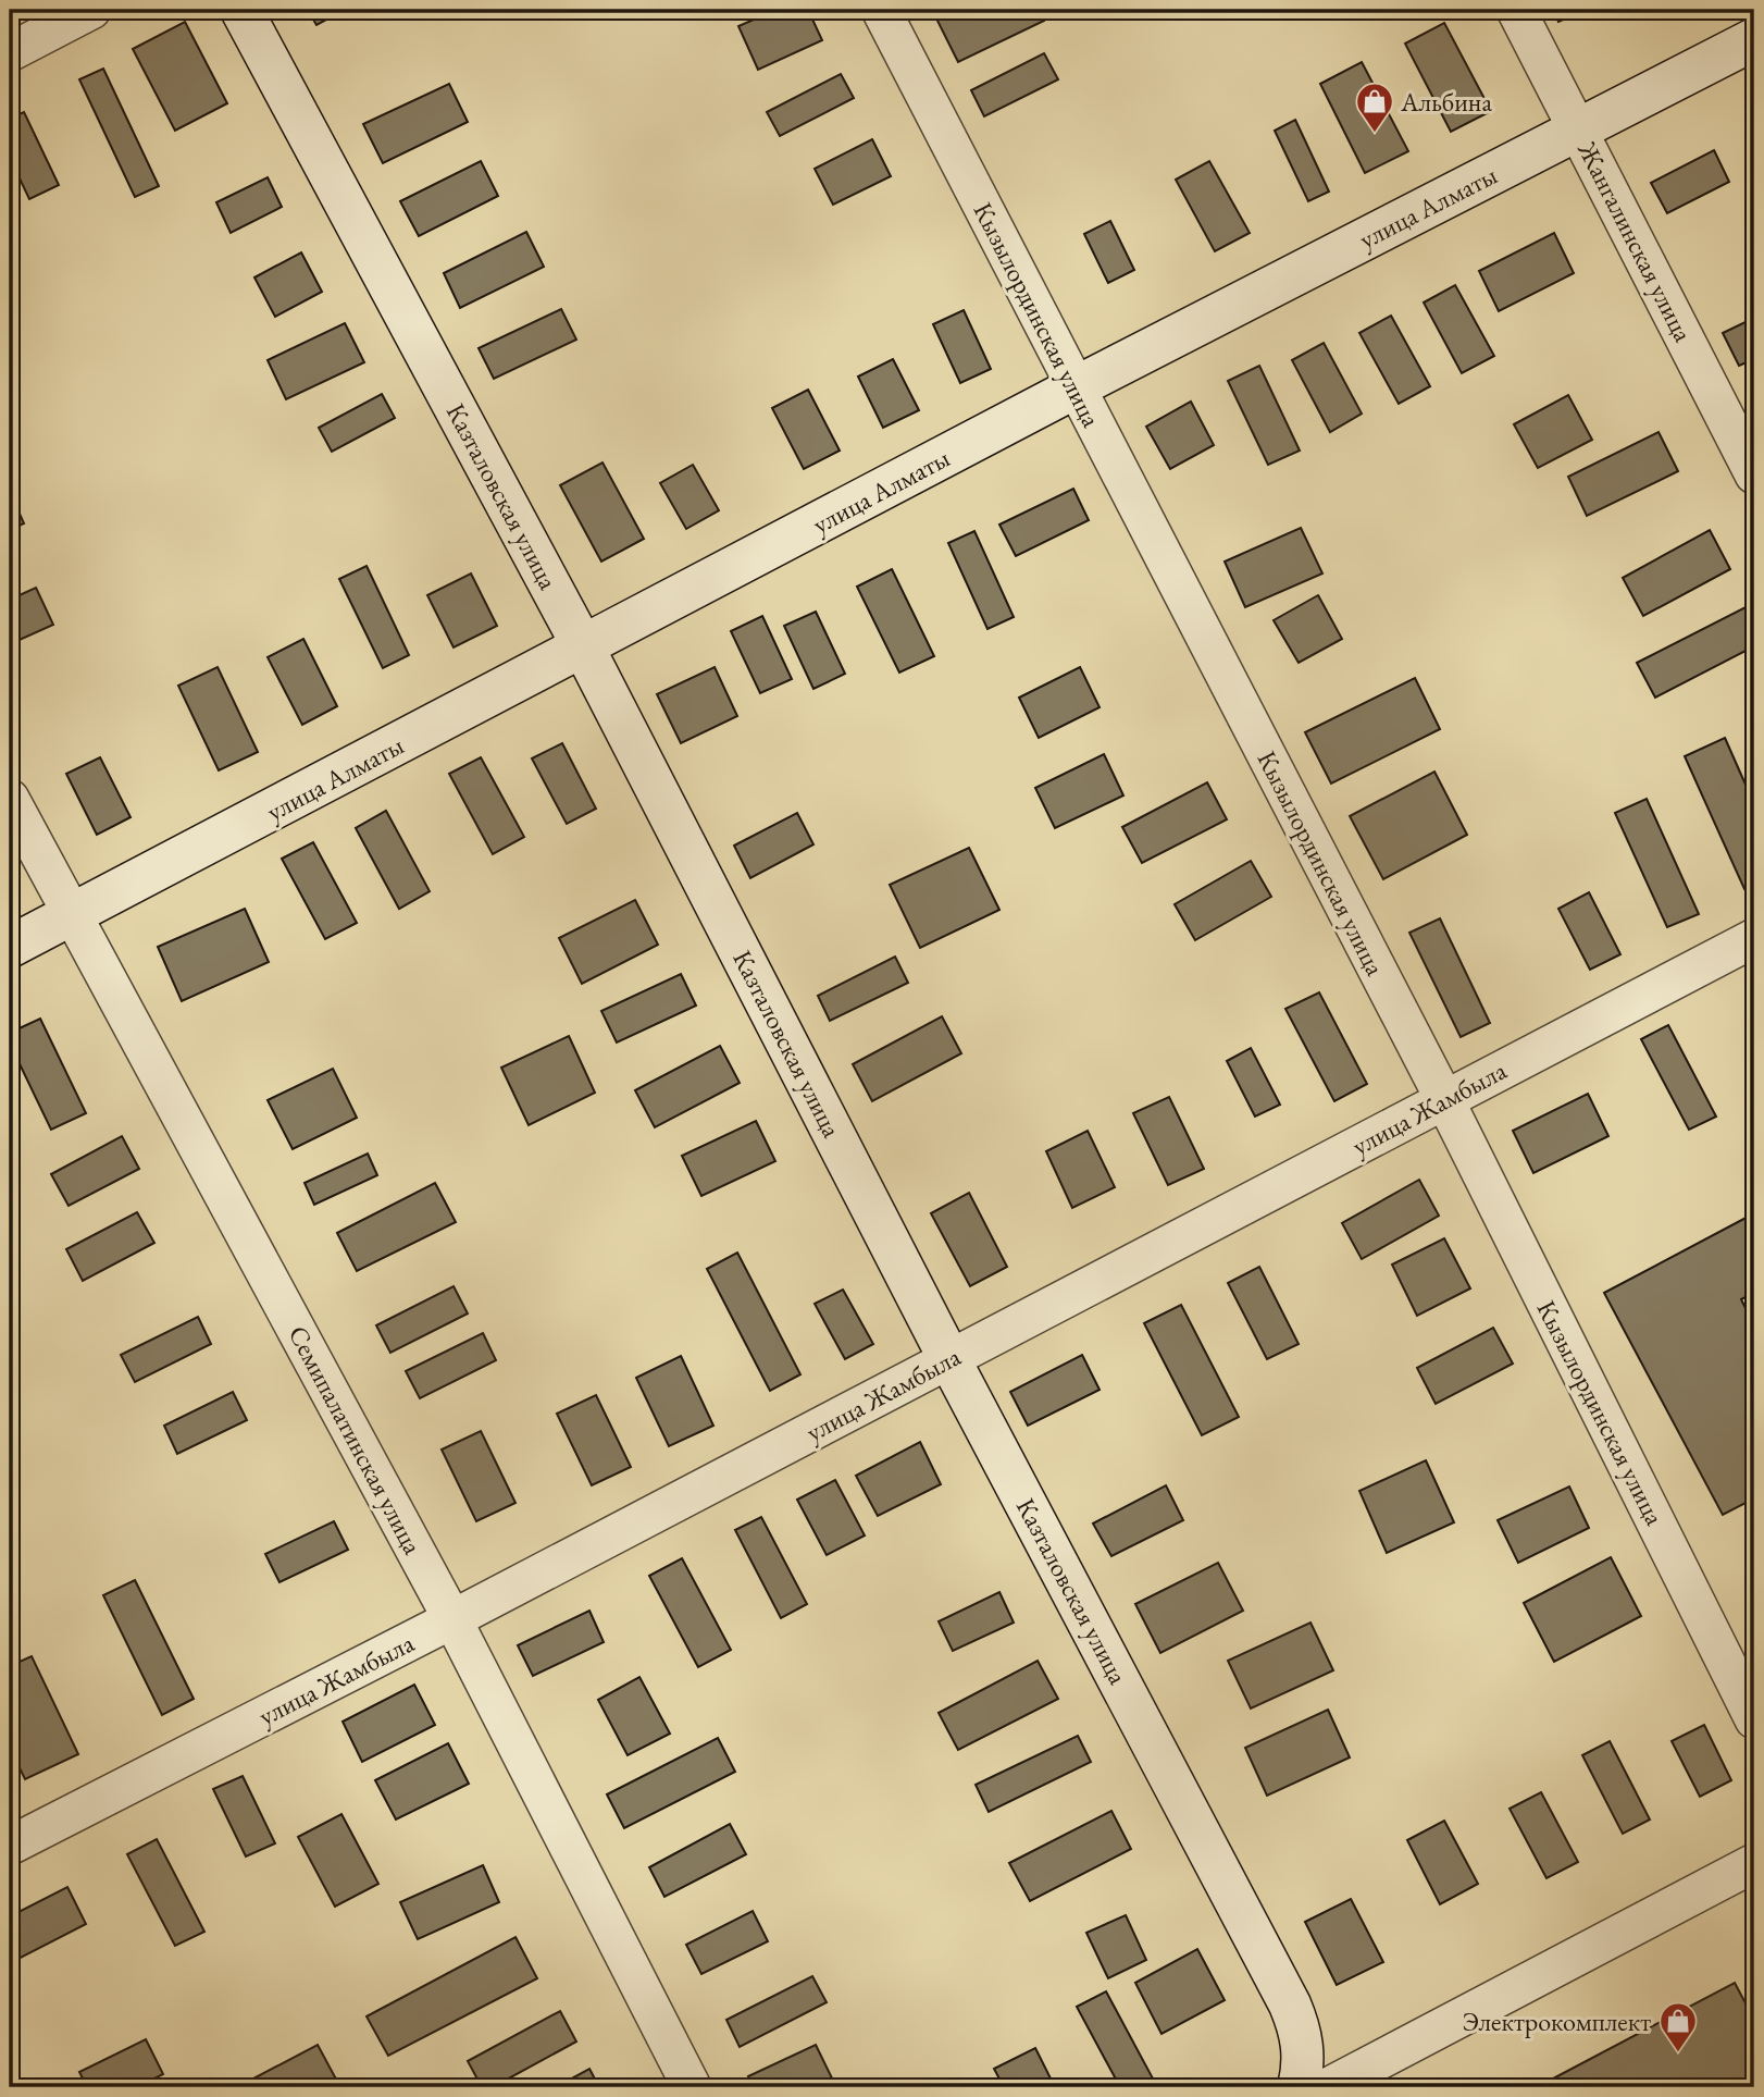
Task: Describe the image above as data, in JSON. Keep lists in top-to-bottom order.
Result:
{
  "streets": {
    "street": [
      "улица Алматы",
      "Жангалинская улица",
      "Кызылординская улица",
      "Казталовская улица",
      "улица Жамбыла",
      "Семипалатинская улица"
    ]
  },
  "crossings": [
    ["улица Алматы", "Жангалинская улица"],
    ["улица Алматы", "Кызылординская улица"],
    ["улица Алматы", "Казталовская улица"],
    ["улица Алматы", "Семипалатинская улица"],
    ["Кызылординская улица", "улица Жамбыла"],
    ["Казталовская улица", "улица Жамбыла"],
    ["улица Жамбыла", "Семипалатинская улица"]
  ],
  "places": {
    "shop": ["Альбина", "Электрокомплект"]
  }
}
